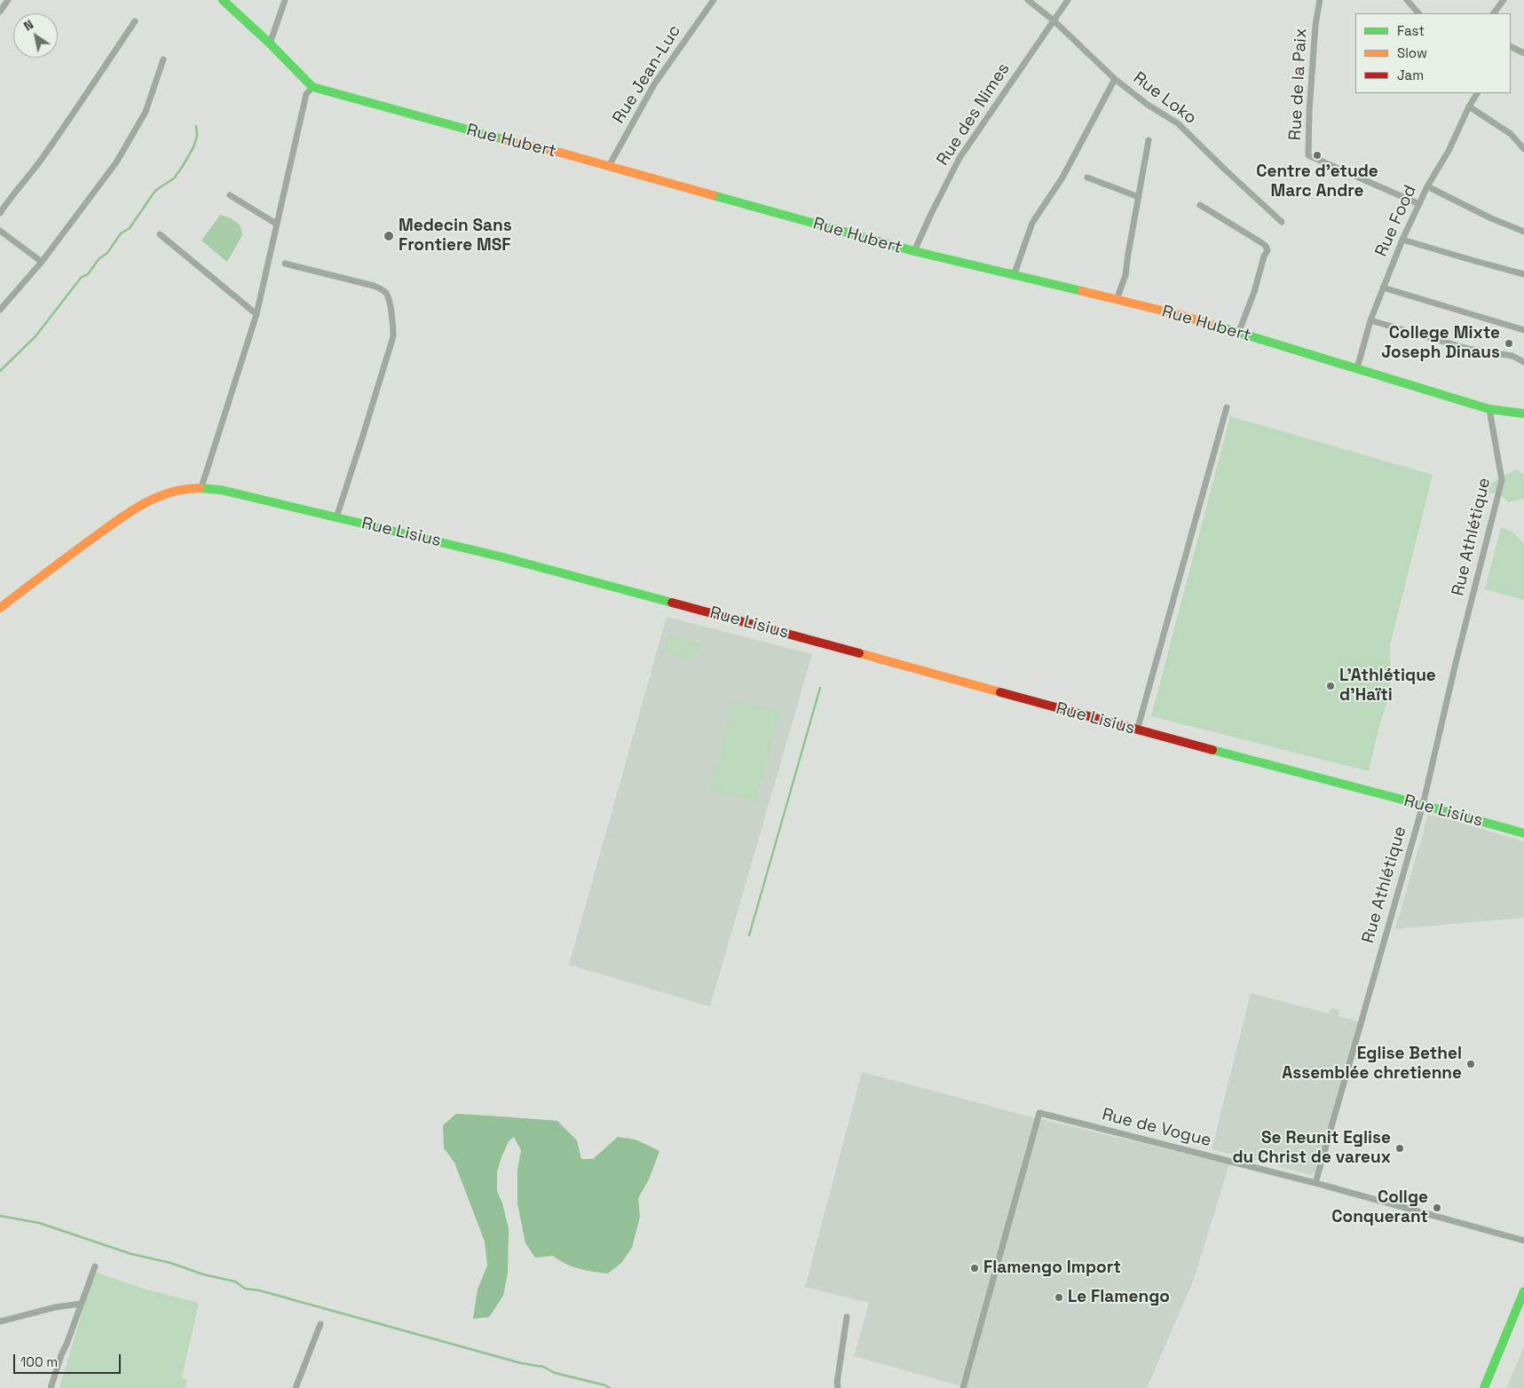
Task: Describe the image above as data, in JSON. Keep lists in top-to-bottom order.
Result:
{
  "streets": {
    "street": [
      "Rue Jean-Luc",
      "Rue de la Paix",
      "Rue Loko",
      "Rue des Nimes",
      "Rue Hubert",
      "Rue Food",
      "Rue Lisius",
      "Rue Athlétique",
      "Rue de Vogue"
    ]
  },
  "crossings": [
    ["Rue Jean-Luc", "Rue Hubert"],
    ["Rue de la Paix", "Rue Food"],
    ["Rue Loko", "Rue des Nimes"],
    ["Rue des Nimes", "Rue Hubert"],
    ["Rue Hubert", "Rue Food"],
    ["Rue Hubert", "Rue Athlétique"],
    ["Rue Lisius", "Rue Athlétique"],
    ["Rue Athlétique", "Rue de Vogue"]
  ],
  "places": [
    "Centre d'etude Marc Andre",
    "Medecin Sans Frontiere MSF",
    "College Mixte Joseph Dinaus",
    "L'Athlétique d'Haïti",
    "Eglise Bethel Assemblée chretienne",
    "Se Reunit Eglise du Christ de vareux",
    "Collge Conquerant",
    "Flamengo Import",
    "Le Flamengo"
  ],
  "legend": ["Fast", "Slow", "Jam"],
  "scale_bar": "100 m",
  "north": "top left"
}
